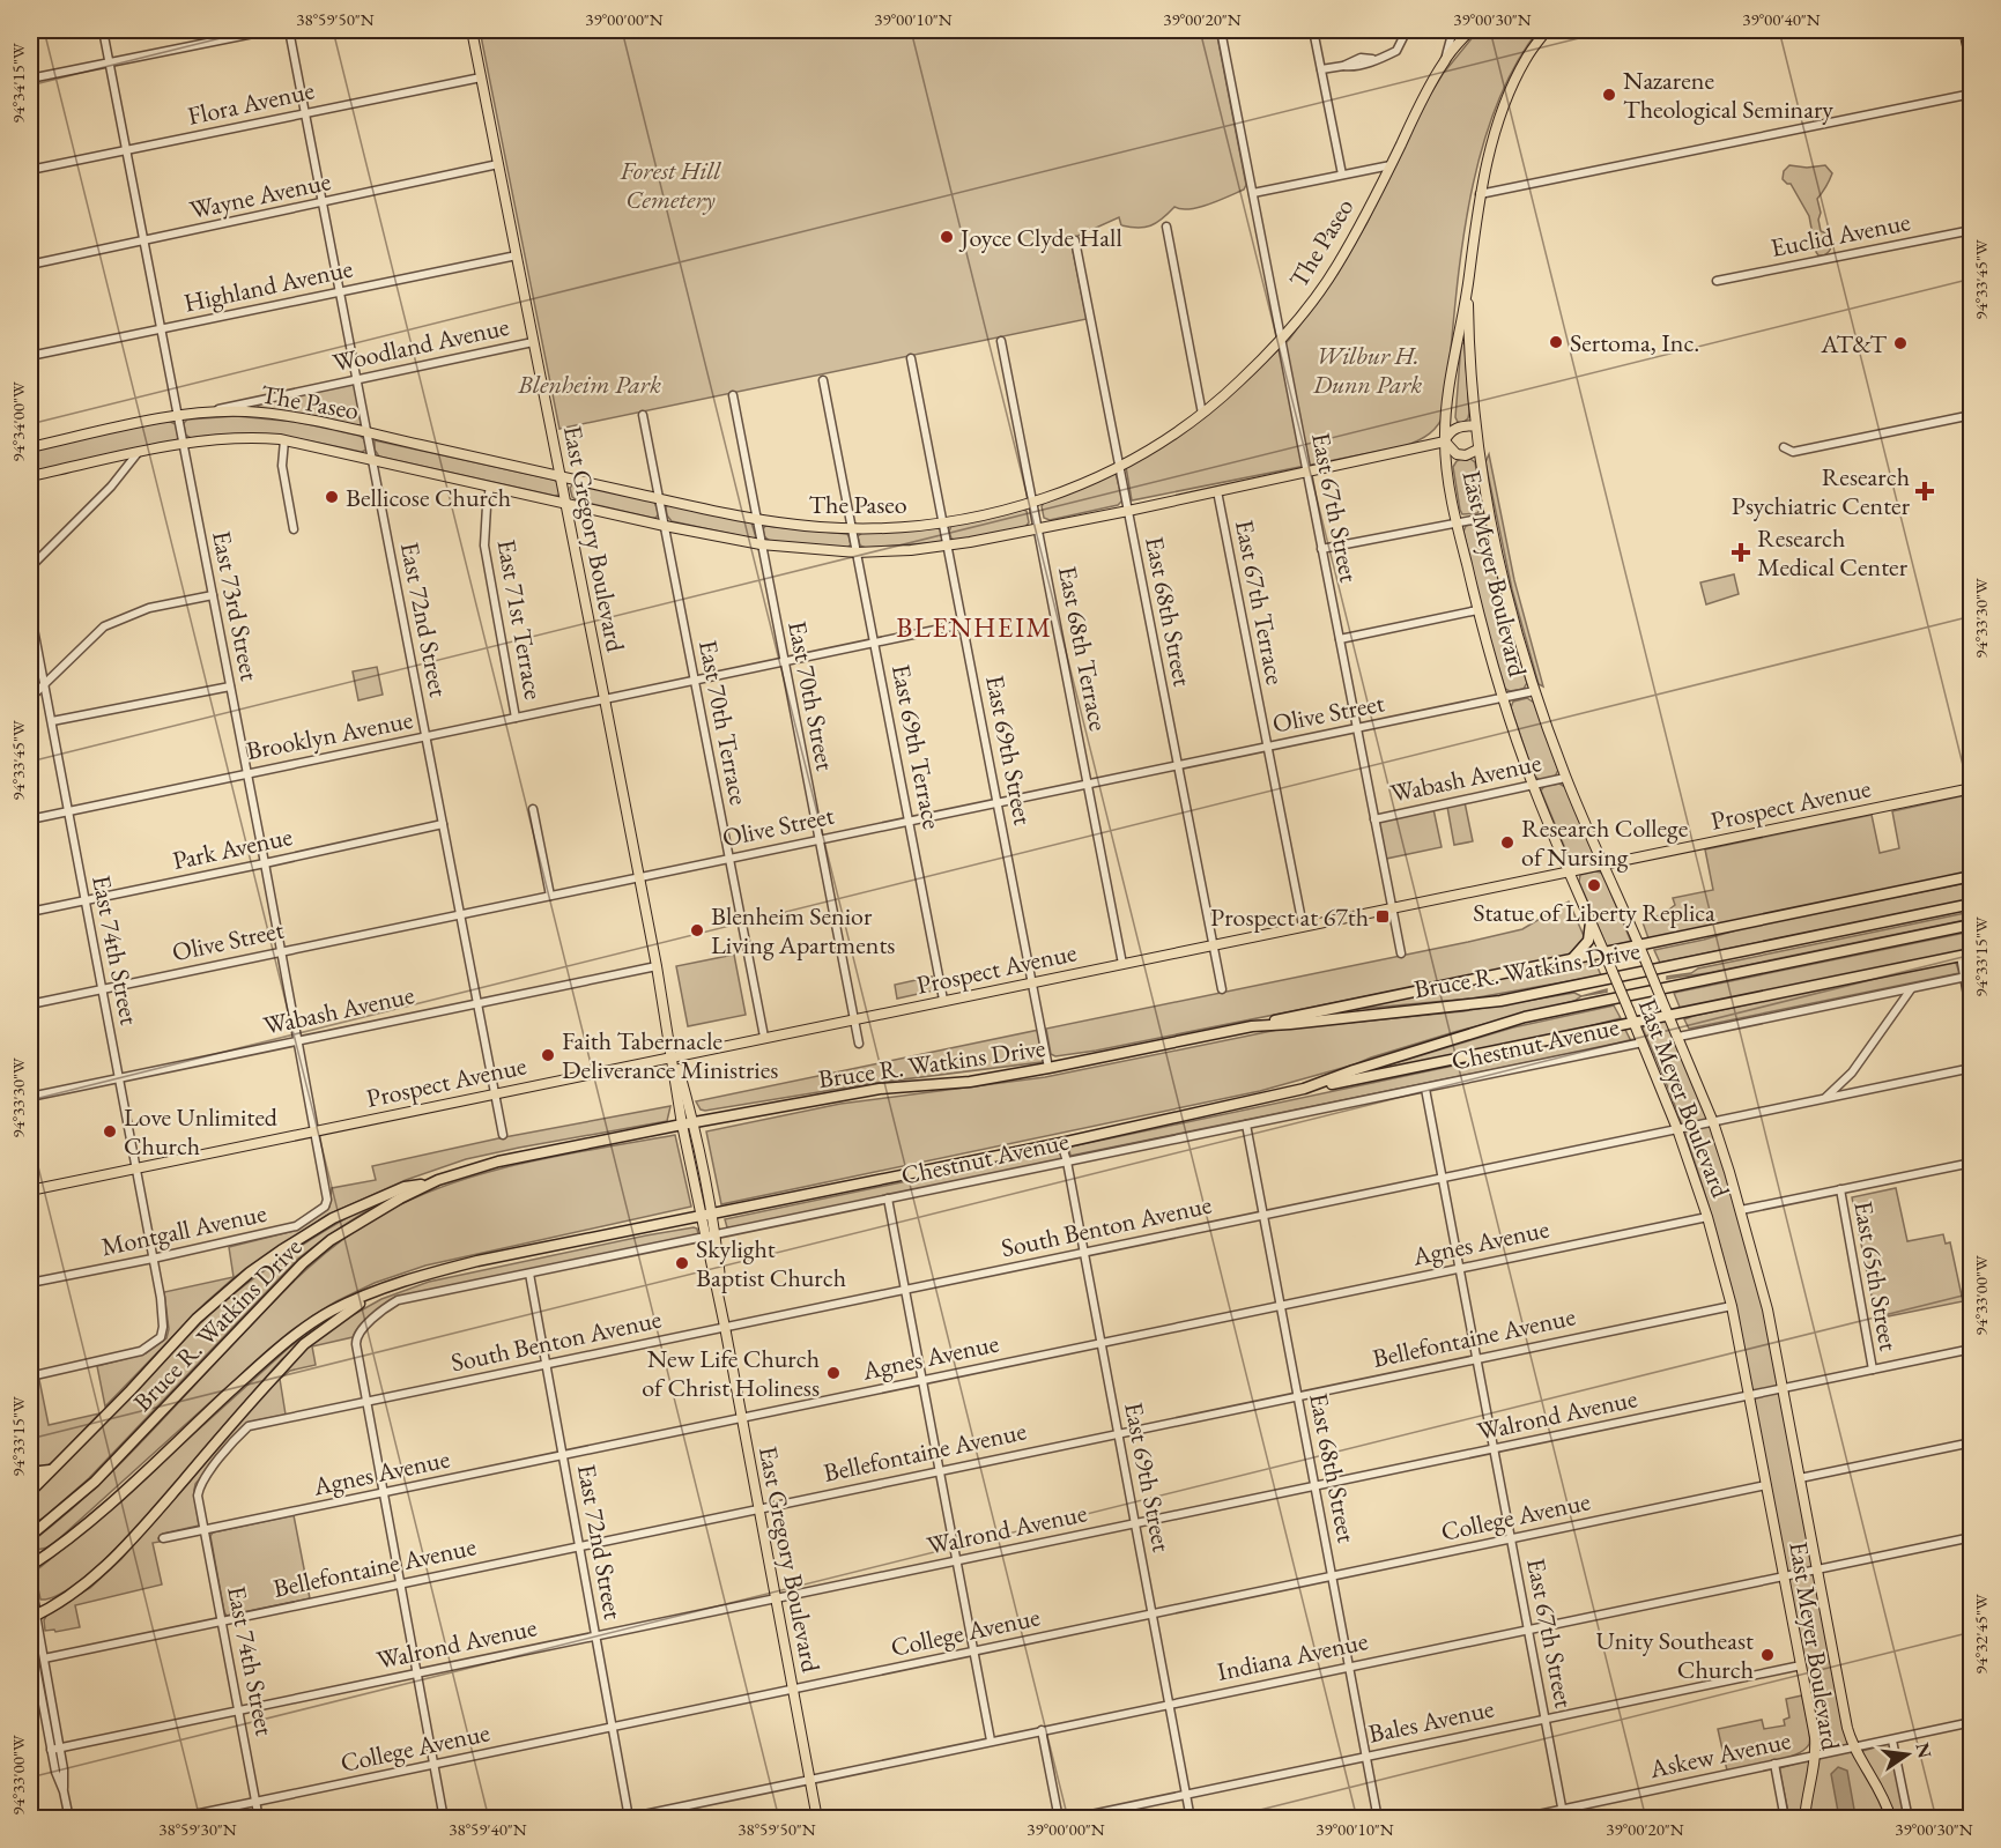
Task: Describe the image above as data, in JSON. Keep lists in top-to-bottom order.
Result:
{
  "streets": {
    "highway": ["Bruce R. Watkins Drive"],
    "main road": [
      "The Paseo",
      "East Gregory Boulevard",
      "East Meyer Boulevard",
      "Prospect Avenue"
    ],
    "street": [
      "Flora Avenue",
      "Wayne Avenue",
      "Euclid Avenue",
      "Highland Avenue",
      "Woodland Avenue",
      "East 67th Street",
      "East 67th Terrace",
      "East 73rd Street",
      "East 68th Street",
      "East 72nd Street",
      "East 71st Terrace",
      "East 68th Terrace",
      "East 70th Street",
      "Olive Street",
      "East 70th Terrace",
      "Brooklyn Avenue",
      "East 69th Terrace",
      "East 69th Street",
      "Wabash Avenue",
      "Park Avenue",
      "East 74th Street",
      "Chestnut Avenue",
      "South Benton Avenue",
      "Montgall Avenue",
      "Agnes Avenue",
      "East 65th Street",
      "Bellefontaine Avenue",
      "Walrond Avenue",
      "College Avenue",
      "Indiana Avenue",
      "Bales Avenue",
      "Askew Avenue"
    ]
  },
  "crossings": [
    ["Flora Avenue", "East Gregory Boulevard"],
    ["Flora Avenue", "East 73rd Street"],
    ["Flora Avenue", "East 72nd Street"],
    ["Wayne Avenue", "East Gregory Boulevard"],
    ["Wayne Avenue", "East 73rd Street"],
    ["Wayne Avenue", "East 72nd Street"],
    ["The Paseo", "Woodland Avenue"],
    ["The Paseo", "East 67th Street"],
    ["The Paseo", "East Gregory Boulevard"],
    ["The Paseo", "East Meyer Boulevard"],
    ["The Paseo", "East 67th Terrace"],
    ["The Paseo", "East 73rd Street"],
    ["The Paseo", "East 68th Street"],
    ["The Paseo", "East 72nd Street"],
    ["The Paseo", "East 71st Terrace"],
    ["The Paseo", "East 68th Terrace"],
    ["The Paseo", "East 70th Street"],
    ["The Paseo", "East 70th Terrace"],
    ["The Paseo", "East 69th Terrace"],
    ["The Paseo", "East 69th Street"],
    ["Highland Avenue", "East Gregory Boulevard"],
    ["Highland Avenue", "East 73rd Street"],
    ["Highland Avenue", "East 72nd Street"],
    ["Woodland Avenue", "East Gregory Boulevard"],
    ["Woodland Avenue", "East 72nd Street"],
    ["East 67th Street", "Olive Street"],
    ["East 67th Street", "Wabash Avenue"],
    ["East 67th Street", "Prospect Avenue"],
    ["East 67th Street", "Chestnut Avenue"],
    ["East 67th Street", "South Benton Avenue"],
    ["East 67th Street", "Agnes Avenue"],
    ["East 67th Street", "Bellefontaine Avenue"],
    ["East 67th Street", "Walrond Avenue"],
    ["East 67th Street", "College Avenue"],
    ["East 67th Street", "Indiana Avenue"],
    ["East 67th Street", "Bales Avenue"],
    ["East 67th Street", "Askew Avenue"],
    ["East Gregory Boulevard", "Olive Street"],
    ["East Gregory Boulevard", "Brooklyn Avenue"],
    ["East Gregory Boulevard", "Wabash Avenue"],
    ["East Gregory Boulevard", "Prospect Avenue"],
    ["East Gregory Boulevard", "Bruce R. Watkins Drive"],
    ["East Gregory Boulevard", "Chestnut Avenue"],
    ["East Gregory Boulevard", "South Benton Avenue"],
    ["East Gregory Boulevard", "Agnes Avenue"],
    ["East Gregory Boulevard", "Bellefontaine Avenue"],
    ["East Gregory Boulevard", "Walrond Avenue"],
    ["East Gregory Boulevard", "College Avenue"],
    ["East Gregory Boulevard", "Indiana Avenue"],
    ["East Meyer Boulevard", "Olive Street"],
    ["East Meyer Boulevard", "Wabash Avenue"],
    ["East Meyer Boulevard", "Prospect Avenue"],
    ["East Meyer Boulevard", "Chestnut Avenue"],
    ["East Meyer Boulevard", "South Benton Avenue"],
    ["East Meyer Boulevard", "Agnes Avenue"],
    ["East Meyer Boulevard", "Bellefontaine Avenue"],
    ["East Meyer Boulevard", "Walrond Avenue"],
    ["East Meyer Boulevard", "College Avenue"],
    ["East Meyer Boulevard", "Indiana Avenue"],
    ["East Meyer Boulevard", "Bales Avenue"],
    ["East Meyer Boulevard", "Askew Avenue"],
    ["East 67th Terrace", "Olive Street"],
    ["East 67th Terrace", "Prospect Avenue"],
    ["East 73rd Street", "Olive Street"],
    ["East 73rd Street", "Brooklyn Avenue"],
    ["East 73rd Street", "Wabash Avenue"],
    ["East 73rd Street", "Prospect Avenue"],
    ["East 73rd Street", "Park Avenue"],
    ["East 73rd Street", "Montgall Avenue"],
    ["East 68th Street", "Olive Street"],
    ["East 68th Street", "Prospect Avenue"],
    ["East 68th Street", "Chestnut Avenue"],
    ["East 68th Street", "South Benton Avenue"],
    ["East 68th Street", "Agnes Avenue"],
    ["East 68th Street", "Bellefontaine Avenue"],
    ["East 68th Street", "Walrond Avenue"],
    ["East 68th Street", "College Avenue"],
    ["East 68th Street", "Indiana Avenue"],
    ["East 68th Street", "Bales Avenue"],
    ["East 72nd Street", "Olive Street"],
    ["East 72nd Street", "Brooklyn Avenue"],
    ["East 72nd Street", "Wabash Avenue"],
    ["East 72nd Street", "Prospect Avenue"],
    ["East 72nd Street", "Park Avenue"],
    ["East 72nd Street", "Chestnut Avenue"],
    ["East 72nd Street", "South Benton Avenue"],
    ["East 72nd Street", "Agnes Avenue"],
    ["East 72nd Street", "Bellefontaine Avenue"],
    ["East 72nd Street", "Walrond Avenue"],
    ["East 72nd Street", "College Avenue"],
    ["East 72nd Street", "Indiana Avenue"],
    ["East 71st Terrace", "Brooklyn Avenue"],
    ["East 68th Terrace", "Olive Street"],
    ["East 68th Terrace", "Prospect Avenue"],
    ["East 70th Street", "Olive Street"],
    ["East 70th Street", "Brooklyn Avenue"],
    ["East 70th Street", "Prospect Avenue"],
    ["Olive Street", "East 70th Terrace"],
    ["Olive Street", "East 69th Terrace"],
    ["Olive Street", "East 69th Street"],
    ["Olive Street", "East 74th Street"],
    ["East 70th Terrace", "Brooklyn Avenue"],
    ["East 70th Terrace", "Prospect Avenue"],
    ["Brooklyn Avenue", "East 69th Terrace"],
    ["Brooklyn Avenue", "East 69th Street"],
    ["Brooklyn Avenue", "East 74th Street"],
    ["East 69th Terrace", "Prospect Avenue"],
    ["East 69th Street", "Prospect Avenue"],
    ["East 69th Street", "Bruce R. Watkins Drive"],
    ["East 69th Street", "Chestnut Avenue"],
    ["East 69th Street", "South Benton Avenue"],
    ["East 69th Street", "Agnes Avenue"],
    ["East 69th Street", "Bellefontaine Avenue"],
    ["East 69th Street", "Walrond Avenue"],
    ["East 69th Street", "College Avenue"],
    ["East 69th Street", "Indiana Avenue"],
    ["East 69th Street", "Bales Avenue"],
    ["Wabash Avenue", "East 74th Street"],
    ["Prospect Avenue", "East 74th Street"],
    ["Park Avenue", "East 74th Street"],
    ["East 74th Street", "South Benton Avenue"],
    ["East 74th Street", "Montgall Avenue"],
    ["East 74th Street", "Agnes Avenue"],
    ["East 74th Street", "Bellefontaine Avenue"],
    ["East 74th Street", "Walrond Avenue"],
    ["East 74th Street", "College Avenue"],
    ["Chestnut Avenue", "South Benton Avenue"],
    ["East 65th Street", "Walrond Avenue"]
  ],
  "districts": ["BLENHEIM"],
  "parks": ["Forest Hill Cemetery", "Wilbur H. Dunn Park", "Blenheim Park"],
  "places": {
    "other": [
      "Nazarene Theological Seminary",
      "Joyce Clyde Hall",
      "Sertoma, Inc.",
      "AT&T",
      "Bellicose Church",
      "Research College of Nursing",
      "Statue of Liberty Replica",
      "Blenheim Senior Living Apartments",
      "Faith Tabernacle Deliverance Ministries",
      "Love Unlimited Church",
      "Skylight Baptist Church",
      "New Life Church of Christ Holiness",
      "Unity Southeast Church"
    ],
    "health": ["Research Psychiatric Center", "Research Medical Center"],
    "transit": ["Prospect at 67th"]
  },
  "north": "right",
  "coordinates": [
    "38°59'50\"N",
    "39°00'00\"N",
    "39°00'10\"N",
    "39°00'20\"N",
    "39°00'30\"N",
    "39°00'40\"N",
    "94°34'15\"W",
    "94°33'45\"W",
    "94°34'00\"W",
    "94°33'30\"W",
    "94°33'15\"W",
    "94°33'00\"W",
    "94°32'45\"W",
    "38°59'30\"N",
    "38°59'40\"N"
  ]
}
